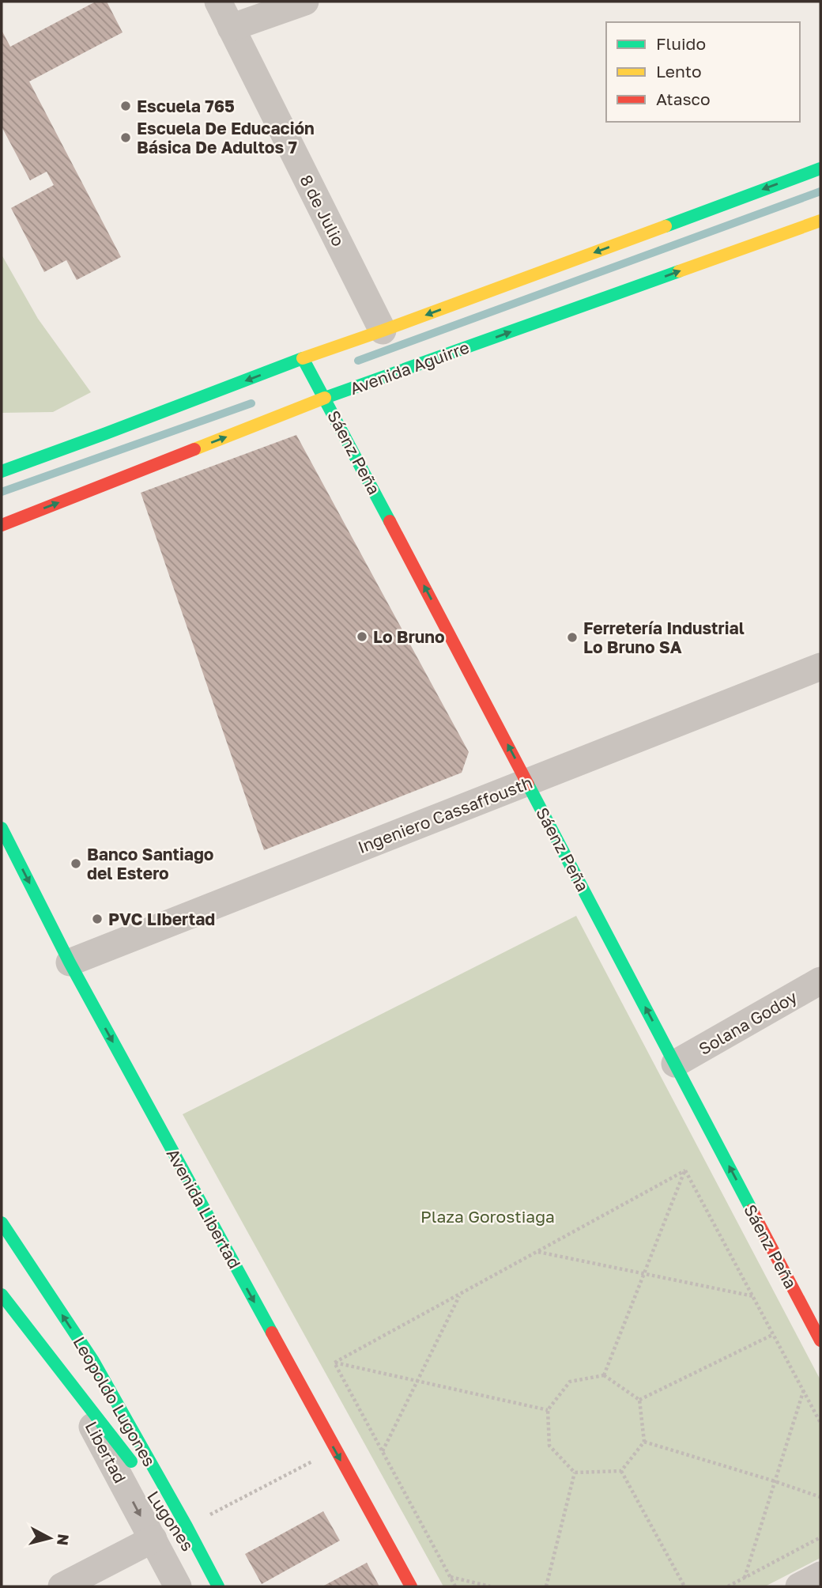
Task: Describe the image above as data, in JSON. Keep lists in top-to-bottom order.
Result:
{
  "streets": {
    "main road": [
      "Avenida Aguirre",
      "Sáenz Peña",
      "Avenida Libertad",
      "Leopoldo Lugones",
      "Lugones"
    ],
    "street": [
      "8 de Julio",
      "Ingeniero Cassaffousth",
      "Solana Godoy",
      "Libertad"
    ]
  },
  "crossings": [
    ["Avenida Aguirre", "Sáenz Peña"],
    ["Sáenz Peña", "Ingeniero Cassaffousth"],
    ["Sáenz Peña", "Solana Godoy"],
    ["Ingeniero Cassaffousth", "Avenida Libertad"],
    ["Leopoldo Lugones", "Libertad"],
    ["Leopoldo Lugones", "Lugones"]
  ],
  "one_way": ["Sáenz Peña", "Avenida Libertad", "Libertad"],
  "parks": ["Plaza Gorostiaga"],
  "places": [
    "Escuela 765",
    "Escuela De Educación Básica De Adultos 7",
    "Lo Bruno",
    "Ferretería Industrial Lo Bruno SA",
    "Banco Santiago del Estero",
    "PVC LIbertad"
  ],
  "legend": ["Fluido", "Lento", "Atasco"],
  "north": "right"
}
